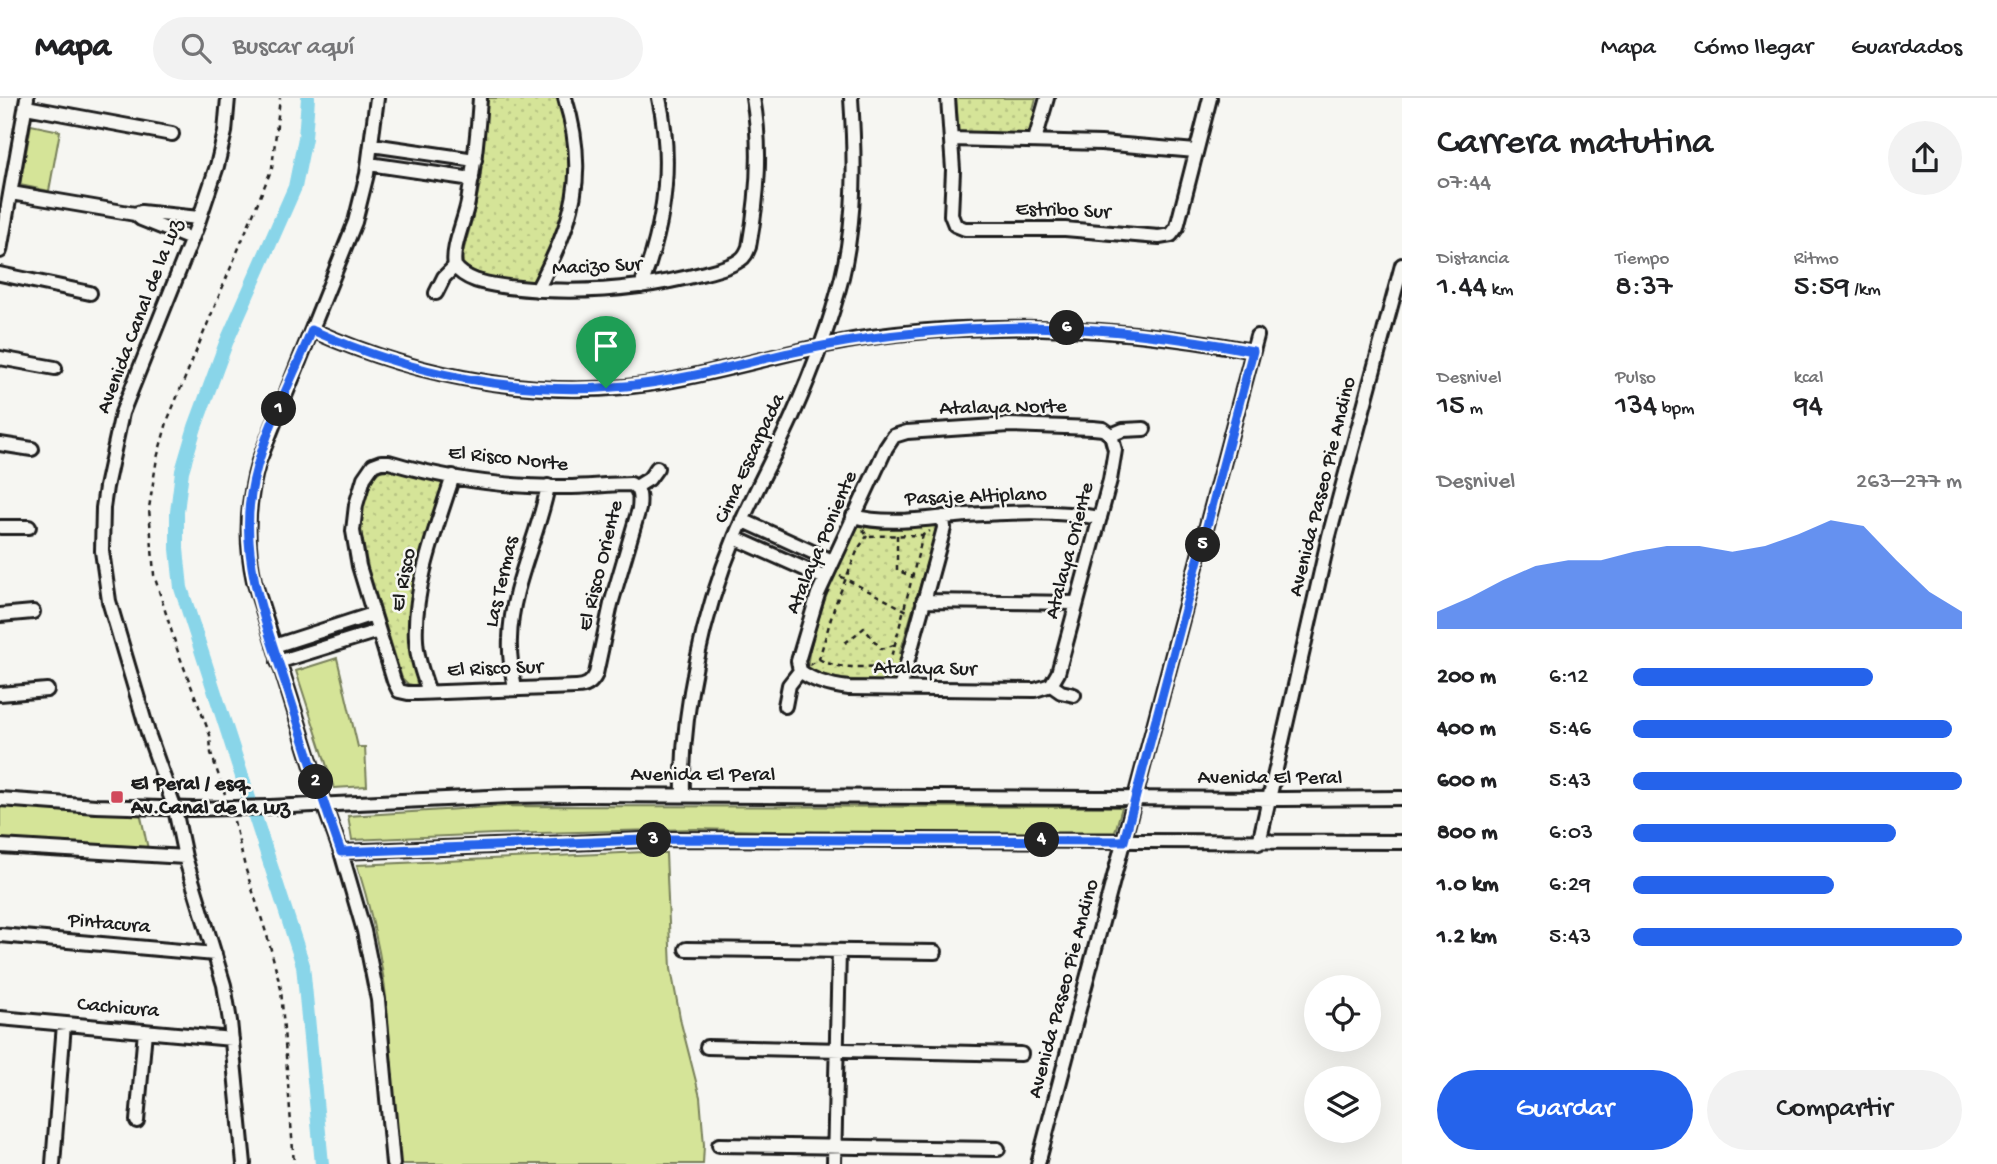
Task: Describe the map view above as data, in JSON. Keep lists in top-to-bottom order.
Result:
{
  "streets": {
    "street": [
      "Estribo Sur",
      "Macizo Sur",
      "Avenida Canal de la Luz",
      "Atalaya Norte",
      "Cima Escarpada",
      "El Risco Norte",
      "Avenida Paseo Pie Andino",
      "Pasaje Altiplano",
      "Atalaya Poniente",
      "Atalaya Oriente",
      "El Risco Oriente",
      "El Risco",
      "Las Termas",
      "El Risco Sur",
      "Atalaya Sur",
      "Avenida El Peral",
      "Pintacura",
      "Cachicura"
    ]
  },
  "crossings": [
    ["Avenida Canal de la Luz", "Avenida El Peral"],
    ["Avenida Canal de la Luz", "Pintacura"],
    ["Avenida Canal de la Luz", "Cachicura"],
    ["Atalaya Norte", "Atalaya Poniente"],
    ["Atalaya Norte", "Atalaya Oriente"],
    ["Cima Escarpada", "Avenida El Peral"],
    ["El Risco Norte", "El Risco Oriente"],
    ["El Risco Norte", "El Risco"],
    ["El Risco Norte", "Las Termas"],
    ["Avenida Paseo Pie Andino", "Avenida El Peral"],
    ["Pasaje Altiplano", "Atalaya Poniente"],
    ["Pasaje Altiplano", "Atalaya Oriente"],
    ["Atalaya Poniente", "Atalaya Sur"],
    ["Atalaya Oriente", "Atalaya Sur"],
    ["El Risco Oriente", "El Risco Sur"],
    ["El Risco", "El Risco Sur"],
    ["Las Termas", "El Risco Sur"]
  ],
  "places": {
    "transit": ["El Peral / esq. Av.Canal de la Luz"]
  },
  "page": {
    "header": "Mapa",
    "search": "Buscar aquí",
    "nav": ["Mapa", "Cómo llegar", "Guardados"],
    "heading": ["Carrera matutina", "07:44"],
    "stats": [
      ["Distancia", "1.44 km"],
      ["Tiempo", "8:37"],
      ["Ritmo", "5:59 /km"],
      ["Desnivel", "15 m"],
      ["Pulso", "134 bpm"],
      ["kcal", "94"]
    ],
    "pins": [
      "6",
      "1",
      "5",
      "2",
      "3",
      "4"
    ],
    "chart": ["Desnivel", "263–277 m"],
    "list": [
      {
        "name": "200 m",
        "note": "6:12"
      },
      {
        "name": "400 m",
        "note": "5:46"
      },
      {
        "name": "600 m",
        "note": "5:43"
      },
      {
        "name": "800 m",
        "note": "6:03"
      },
      {
        "name": "1.0 km",
        "note": "6:29"
      },
      {
        "name": "1.2 km",
        "note": "5:43"
      }
    ],
    "buttons": ["Guardar", "Compartir"]
  }
}
